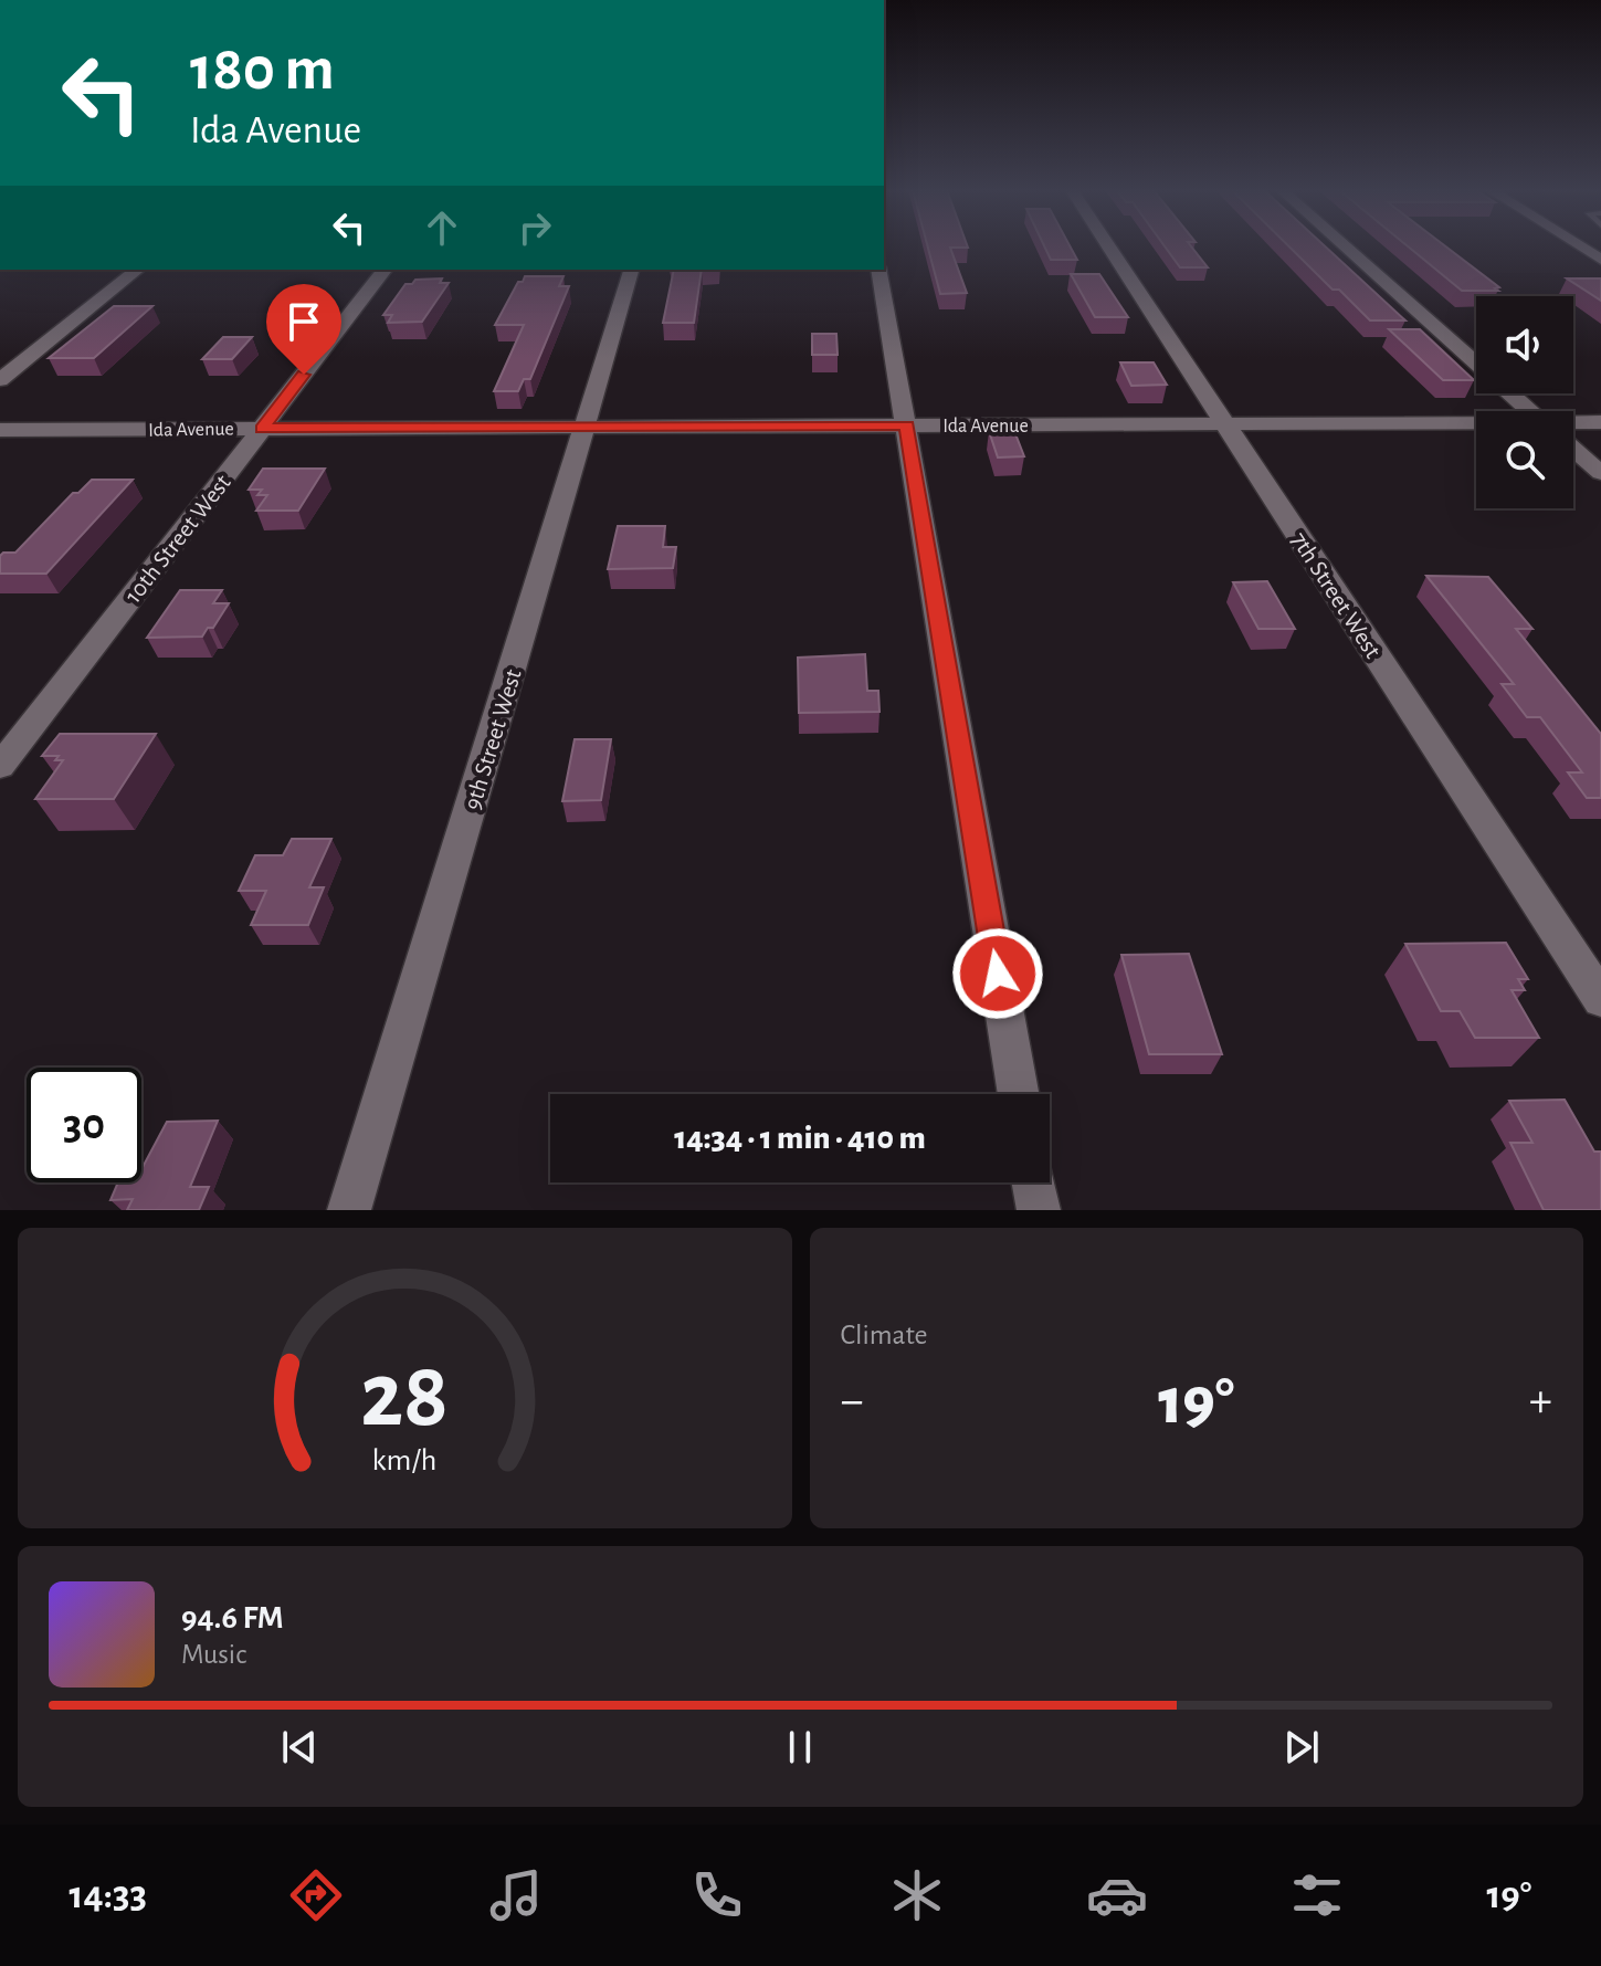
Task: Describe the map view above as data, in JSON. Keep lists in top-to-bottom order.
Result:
{
  "streets": {
    "street": [
      "Ida Avenue",
      "10th Street West",
      "7th Street West",
      "9th Street West"
    ]
  },
  "crossings": [
    ["Ida Avenue", "10th Street West"],
    ["Ida Avenue", "7th Street West"],
    ["Ida Avenue", "9th Street West"]
  ],
  "page": {
    "turn": ["180 m", "Ida Avenue"],
    "limit": "30",
    "trip": "14:34 · 1 min · 410 m",
    "tile": "Climate",
    "heat": ["−", "19°", "+"],
    "song": ["94.6 FM", "Music"],
    "tabs": ["14:33", "19°"],
    "gauge": ["28", "km/h"]
  }
}
